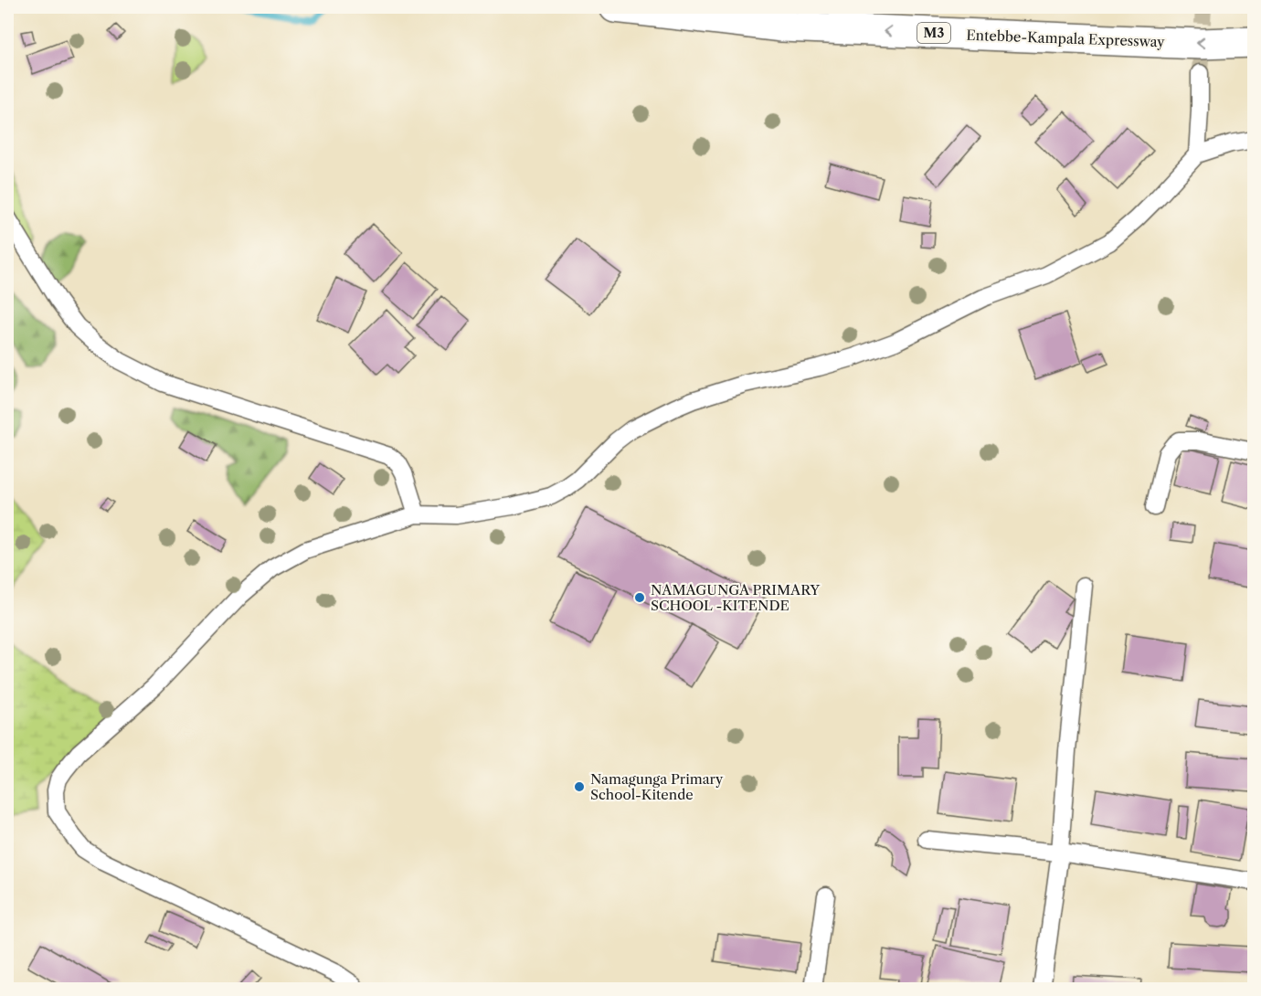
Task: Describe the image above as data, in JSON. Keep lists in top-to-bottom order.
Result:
{
  "streets": {
    "highway": ["M3", "Entebbe-Kampala Expressway"]
  },
  "one_way": ["Entebbe-Kampala Expressway"],
  "places": ["NAMAGUNGA PRIMARY SCHOOL -KITENDE", "Namagunga Primary School-Kitende"]
}
